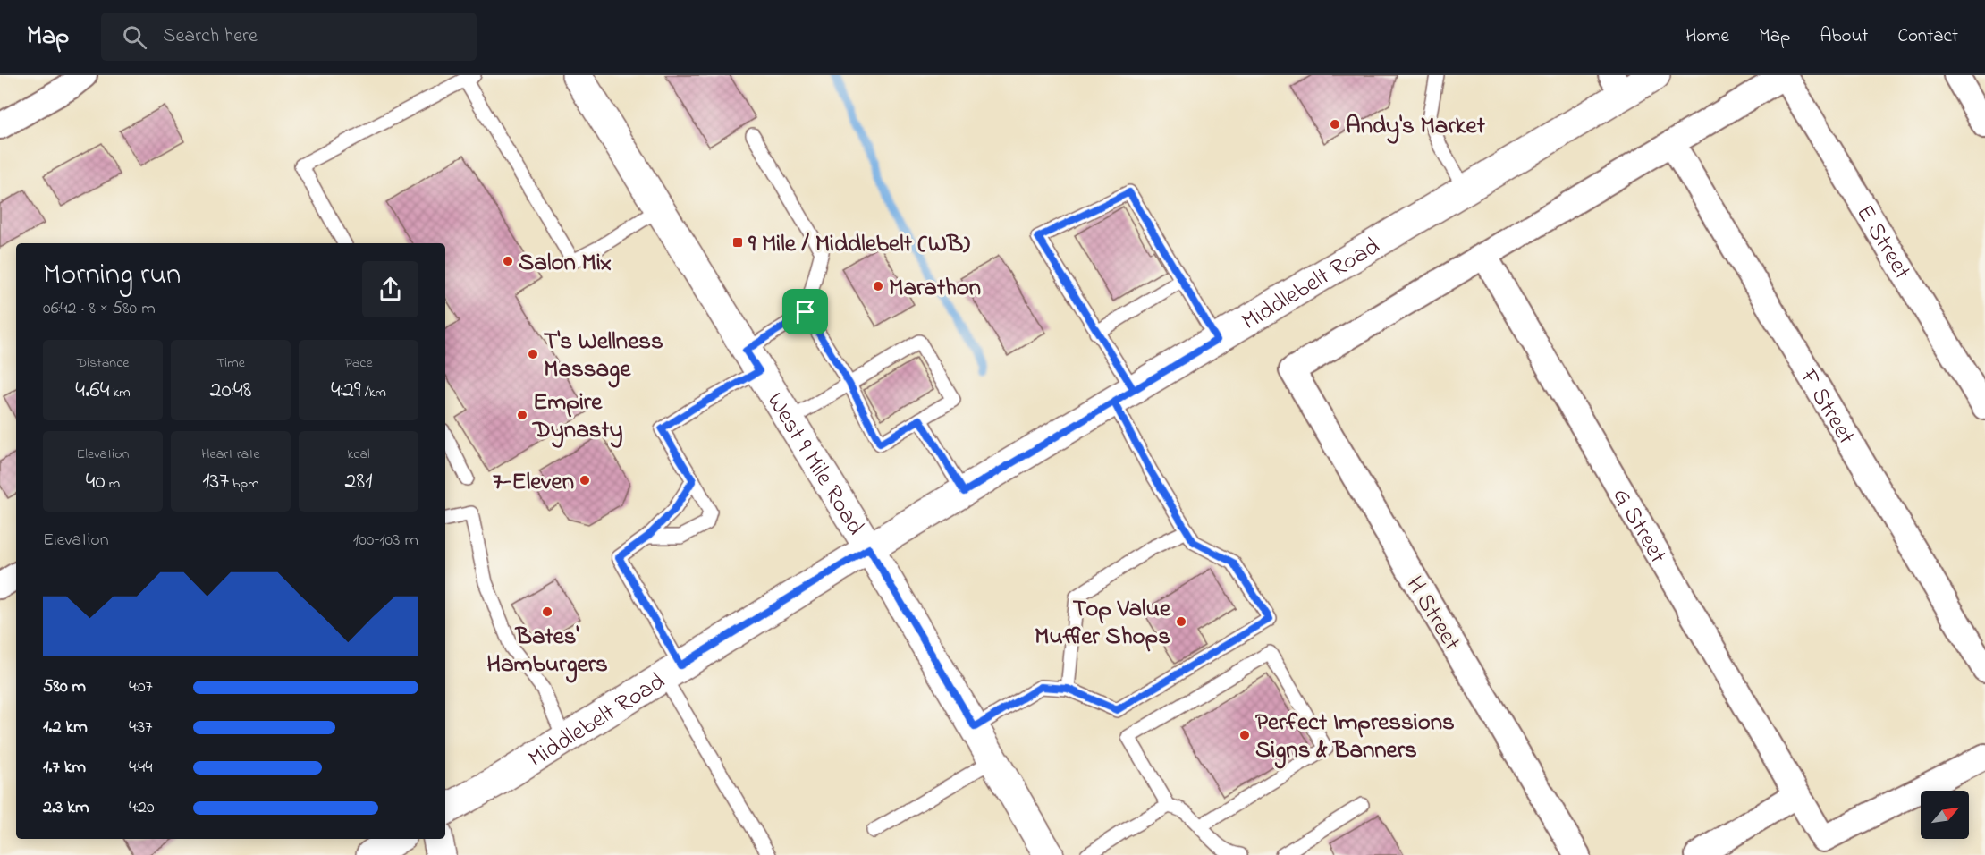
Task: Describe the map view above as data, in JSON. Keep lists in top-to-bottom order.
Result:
{
  "streets": {
    "street": [
      "E Street",
      "Middlebelt Road",
      "F Street",
      "West 9 Mile Road",
      "G Street",
      "H Street"
    ]
  },
  "crossings": [
    ["Middlebelt Road", "West 9 Mile Road"],
    ["G Street", "H Street"]
  ],
  "places": {
    "other": [
      "Andy's Market",
      "Salon Mix",
      "Marathon",
      "T's Wellness Massage",
      "Empire Dynasty",
      "7-Eleven",
      "Bates' Hamburgers",
      "Top Value Muffler Shops",
      "Perfect Impressions Signs & Banners"
    ],
    "transit": ["9 Mile / Middlebelt (WB)"]
  },
  "north": "top right",
  "page": {
    "header": "Map",
    "search": "Search here",
    "nav": [
      "Home",
      "Map",
      "About",
      "Contact"
    ],
    "heading": ["Morning run", "06:42 · 8 × 580 m"],
    "stats": [
      ["Distance", "4.64 km"],
      ["Time", "20:48"],
      ["Pace", "4:29 /km"],
      ["Elevation", "40 m"],
      ["Heart rate", "137 bpm"],
      ["kcal", "281"]
    ],
    "chart": ["Elevation", "100–103 m"],
    "list": [
      {
        "name": "580 m",
        "note": "4:07"
      },
      {
        "name": "1.2 km",
        "note": "4:37"
      },
      {
        "name": "1.7 km",
        "note": "4:44"
      },
      {
        "name": "2.3 km",
        "note": "4:20"
      }
    ]
  }
}
